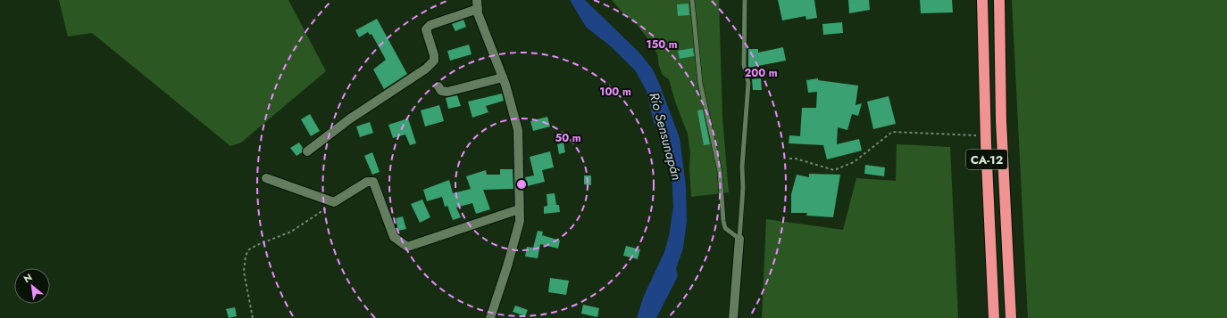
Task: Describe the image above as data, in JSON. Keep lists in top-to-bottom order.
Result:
{
  "streets": {
    "highway": ["CA-12"]
  },
  "water": ["Río Sensunapán"],
  "north": "top left",
  "rings": [
    "150 m",
    "200 m",
    "100 m",
    "50 m"
  ]
}
